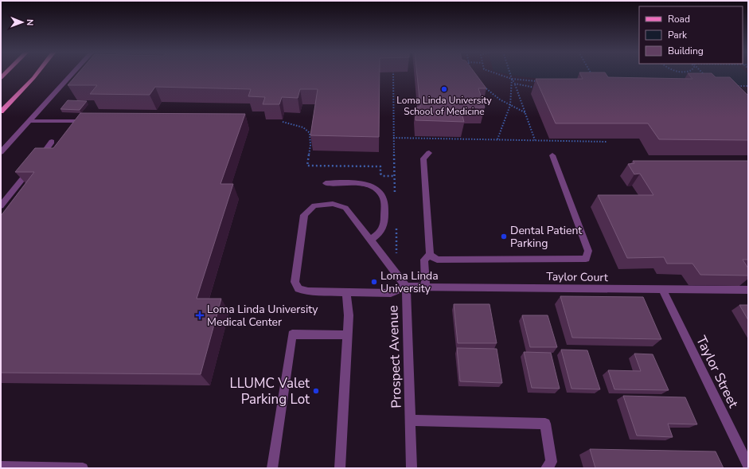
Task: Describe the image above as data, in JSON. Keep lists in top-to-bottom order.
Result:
{
  "streets": {
    "street": ["Taylor Court", "Prospect Avenue", "Taylor Street"]
  },
  "crossings": [
    ["Taylor Court", "Prospect Avenue"],
    ["Taylor Court", "Taylor Street"]
  ],
  "places": {
    "other": [
      "Loma Linda University School of Medicine",
      "Dental Patient Parking",
      "Loma Linda University",
      "LLUMC Valet Parking Lot"
    ],
    "health": ["Loma Linda University Medical Center"]
  },
  "legend": ["Road", "Park", "Building"],
  "north": "right"
}
